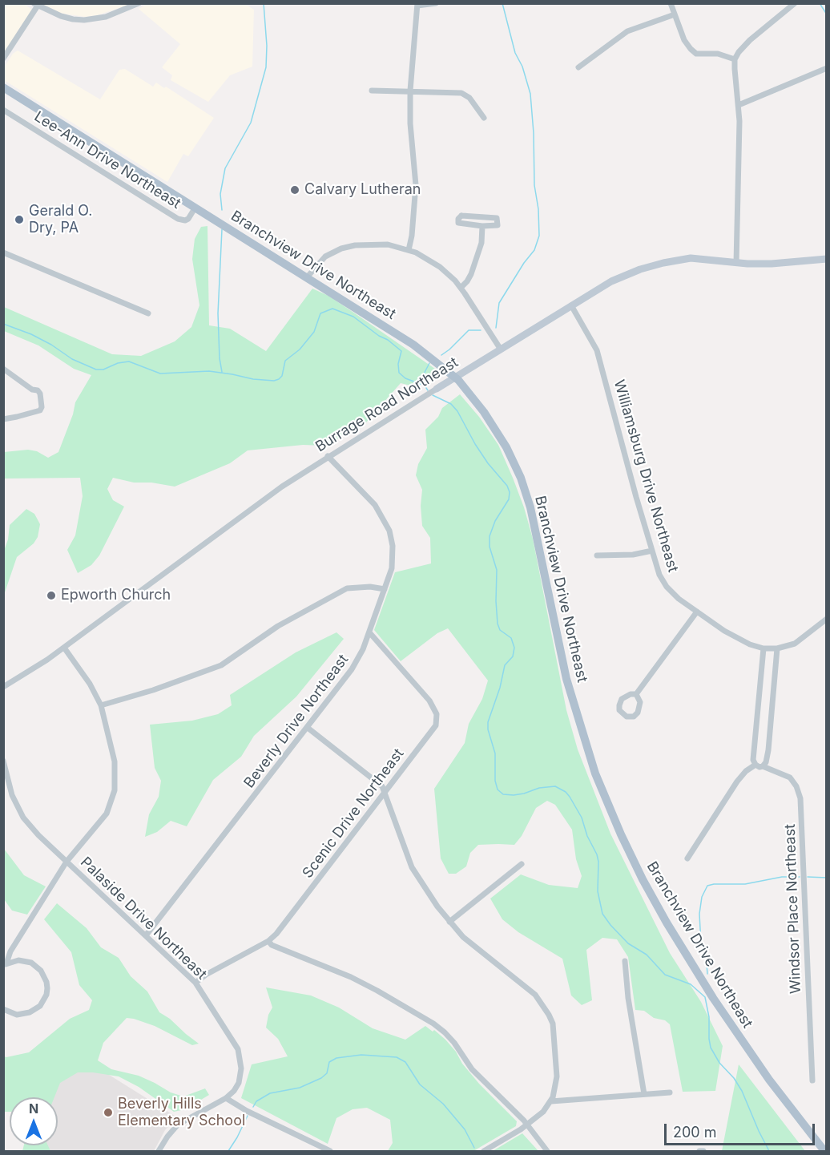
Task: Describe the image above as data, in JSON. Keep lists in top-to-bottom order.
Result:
{
  "streets": {
    "main road": ["Branchview Drive Northeast"],
    "street": [
      "Lee-Ann Drive Northeast",
      "Burrage Road Northeast",
      "Williamsburg Drive Northeast",
      "Beverly Drive Northeast",
      "Scenic Drive Northeast",
      "Windsor Place Northeast",
      "Palaside Drive Northeast"
    ]
  },
  "crossings": [
    ["Lee-Ann Drive Northeast", "Branchview Drive Northeast"],
    ["Burrage Road Northeast", "Williamsburg Drive Northeast"],
    ["Burrage Road Northeast", "Beverly Drive Northeast"],
    ["Beverly Drive Northeast", "Scenic Drive Northeast"],
    ["Beverly Drive Northeast", "Palaside Drive Northeast"],
    ["Scenic Drive Northeast", "Palaside Drive Northeast"]
  ],
  "places": [
    "Calvary Lutheran",
    "Gerald O. Dry, PA",
    "Epworth Church",
    "Beverly Hills Elementary School"
  ],
  "scale_bar": "200 m",
  "north": "top"
}
